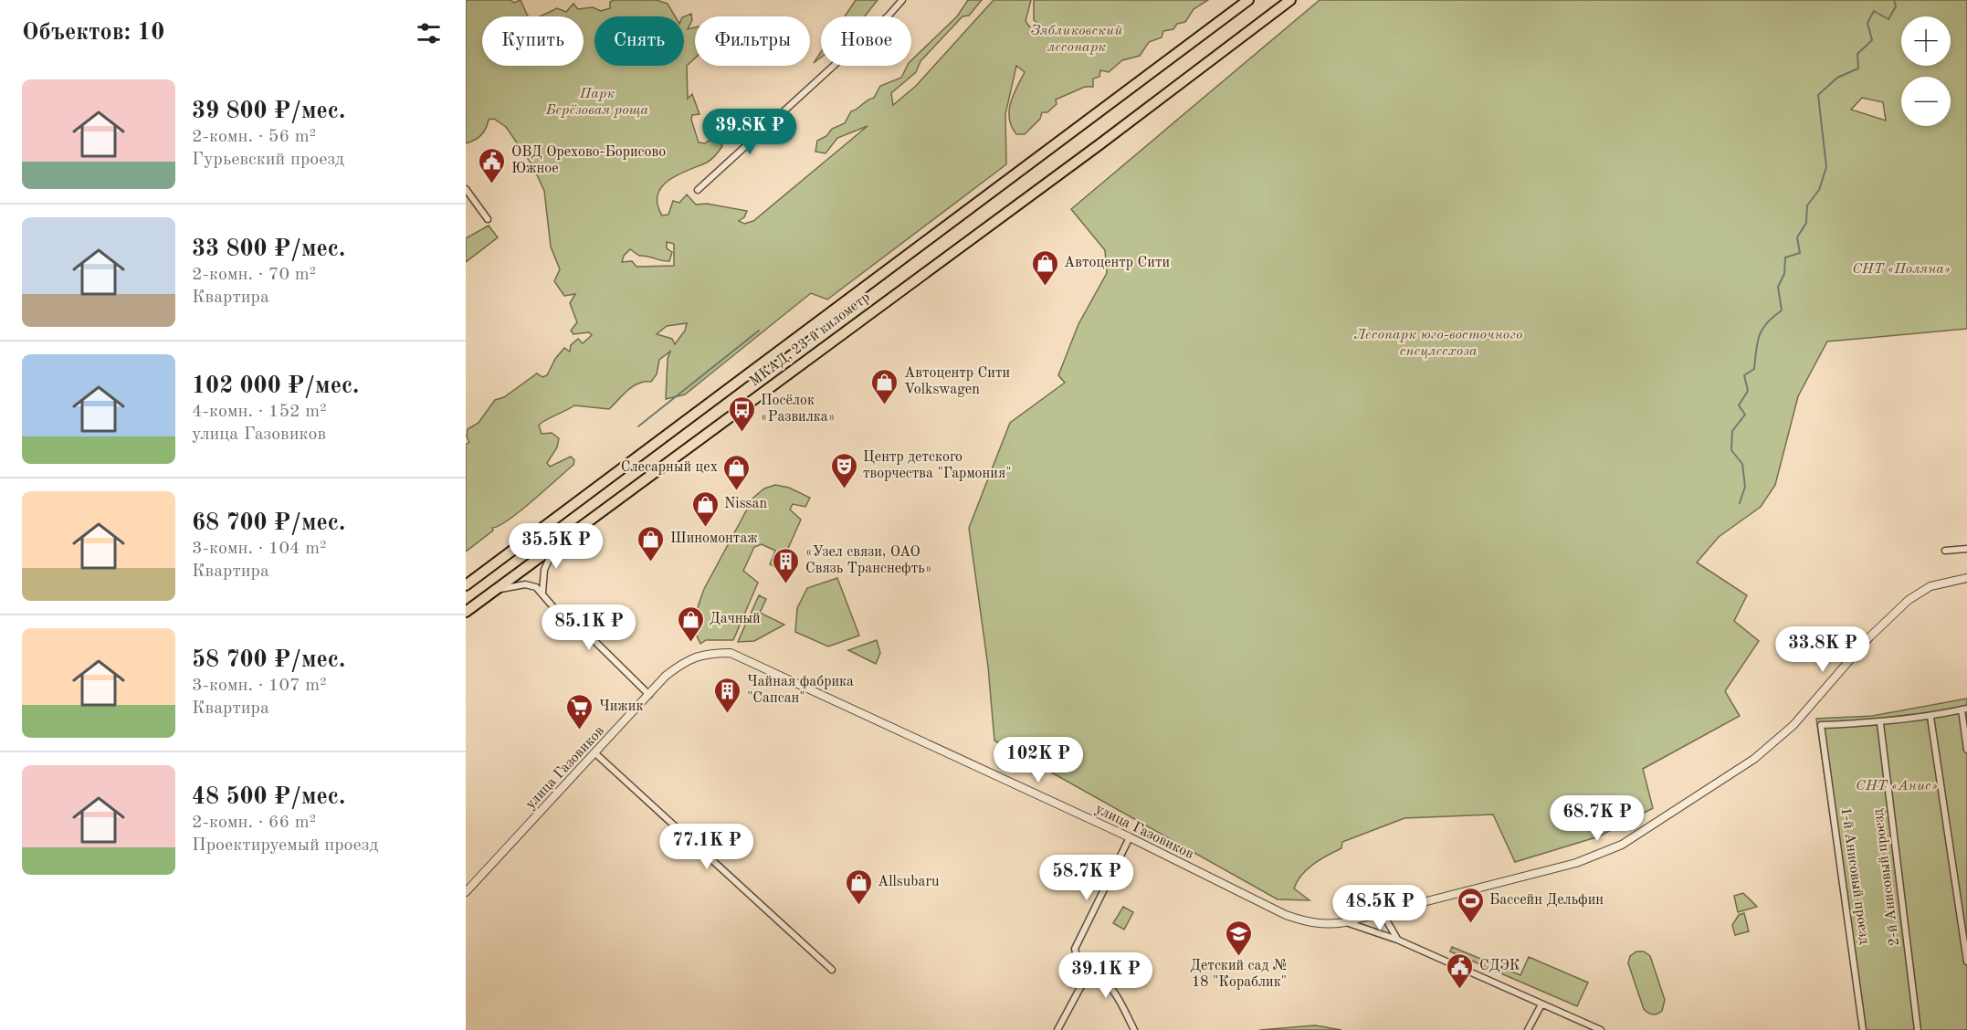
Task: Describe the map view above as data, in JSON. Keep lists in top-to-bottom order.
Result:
{
  "streets": {
    "highway": ["МКАД, 23-й километр"],
    "street": ["улица Газовиков", "1-й Анисовый проезд", "2-й Анисовый проезд"]
  },
  "crossings": [
    ["1-й Анисовый проезд", "2-й Анисовый проезд"]
  ],
  "parks": [
    "Зябликовский лесопарк",
    "Парк Берёзовая роща",
    "СНТ «Поляна»",
    "Лесопарк юго-восточного спецлесхоза",
    "СНТ «Анис»"
  ],
  "places": {
    "public building": ["ОВД Орехово-Борисово Южное", "СДЭК"],
    "shop": [
      "Автоцентр Сити",
      "Автоцентр Сити Volkswagen",
      "Слесарный цех",
      "Nissan",
      "Шиномонтаж",
      "Дачный",
      "Allsubaru"
    ],
    "bus stop": ["Посёлок «Развилка»"],
    "theatre": ["Центр детского творчества \"Гармония\""],
    "building": ["«Узел связи, ОАО Связь Транснефть»", "Чайная фабрика \"Сапсан\""],
    "supermarket": ["Чижик"],
    "sports": ["Бассейн Дельфин"],
    "school or university": ["Детский сад № 18 \"Кораблик\""]
  },
  "page": {
    "heading": "Объектов: 10",
    "map_buttons": ["+", "−"],
    "chip": [
      "Купить",
      "Снять",
      "Фильтры",
      "Новое"
    ],
    "list": [
      {
        "name": "39 800 ₽/мес.",
        "note": "2-комн. · 56 m² · Гурьевский проезд"
      },
      {
        "name": "33 800 ₽/мес.",
        "note": "2-комн. · 70 m² · Квартира"
      },
      {
        "name": "102 000 ₽/мес.",
        "note": "4-комн. · 152 m² · улица Газовиков"
      },
      {
        "name": "68 700 ₽/мес.",
        "note": "3-комн. · 104 m² · Квартира"
      },
      {
        "name": "58 700 ₽/мес.",
        "note": "3-комн. · 107 m² · Квартира"
      },
      {
        "name": "48 500 ₽/мес.",
        "note": "2-комн. · 66 m² · Проектируемый проезд"
      }
    ],
    "price": [
      "39.8K ₽",
      "35.5K ₽",
      "85.1K ₽",
      "33.8K ₽",
      "102K ₽",
      "68.7K ₽",
      "77.1K ₽",
      "58.7K ₽",
      "48.5K ₽",
      "39.1K ₽"
    ]
  }
}
